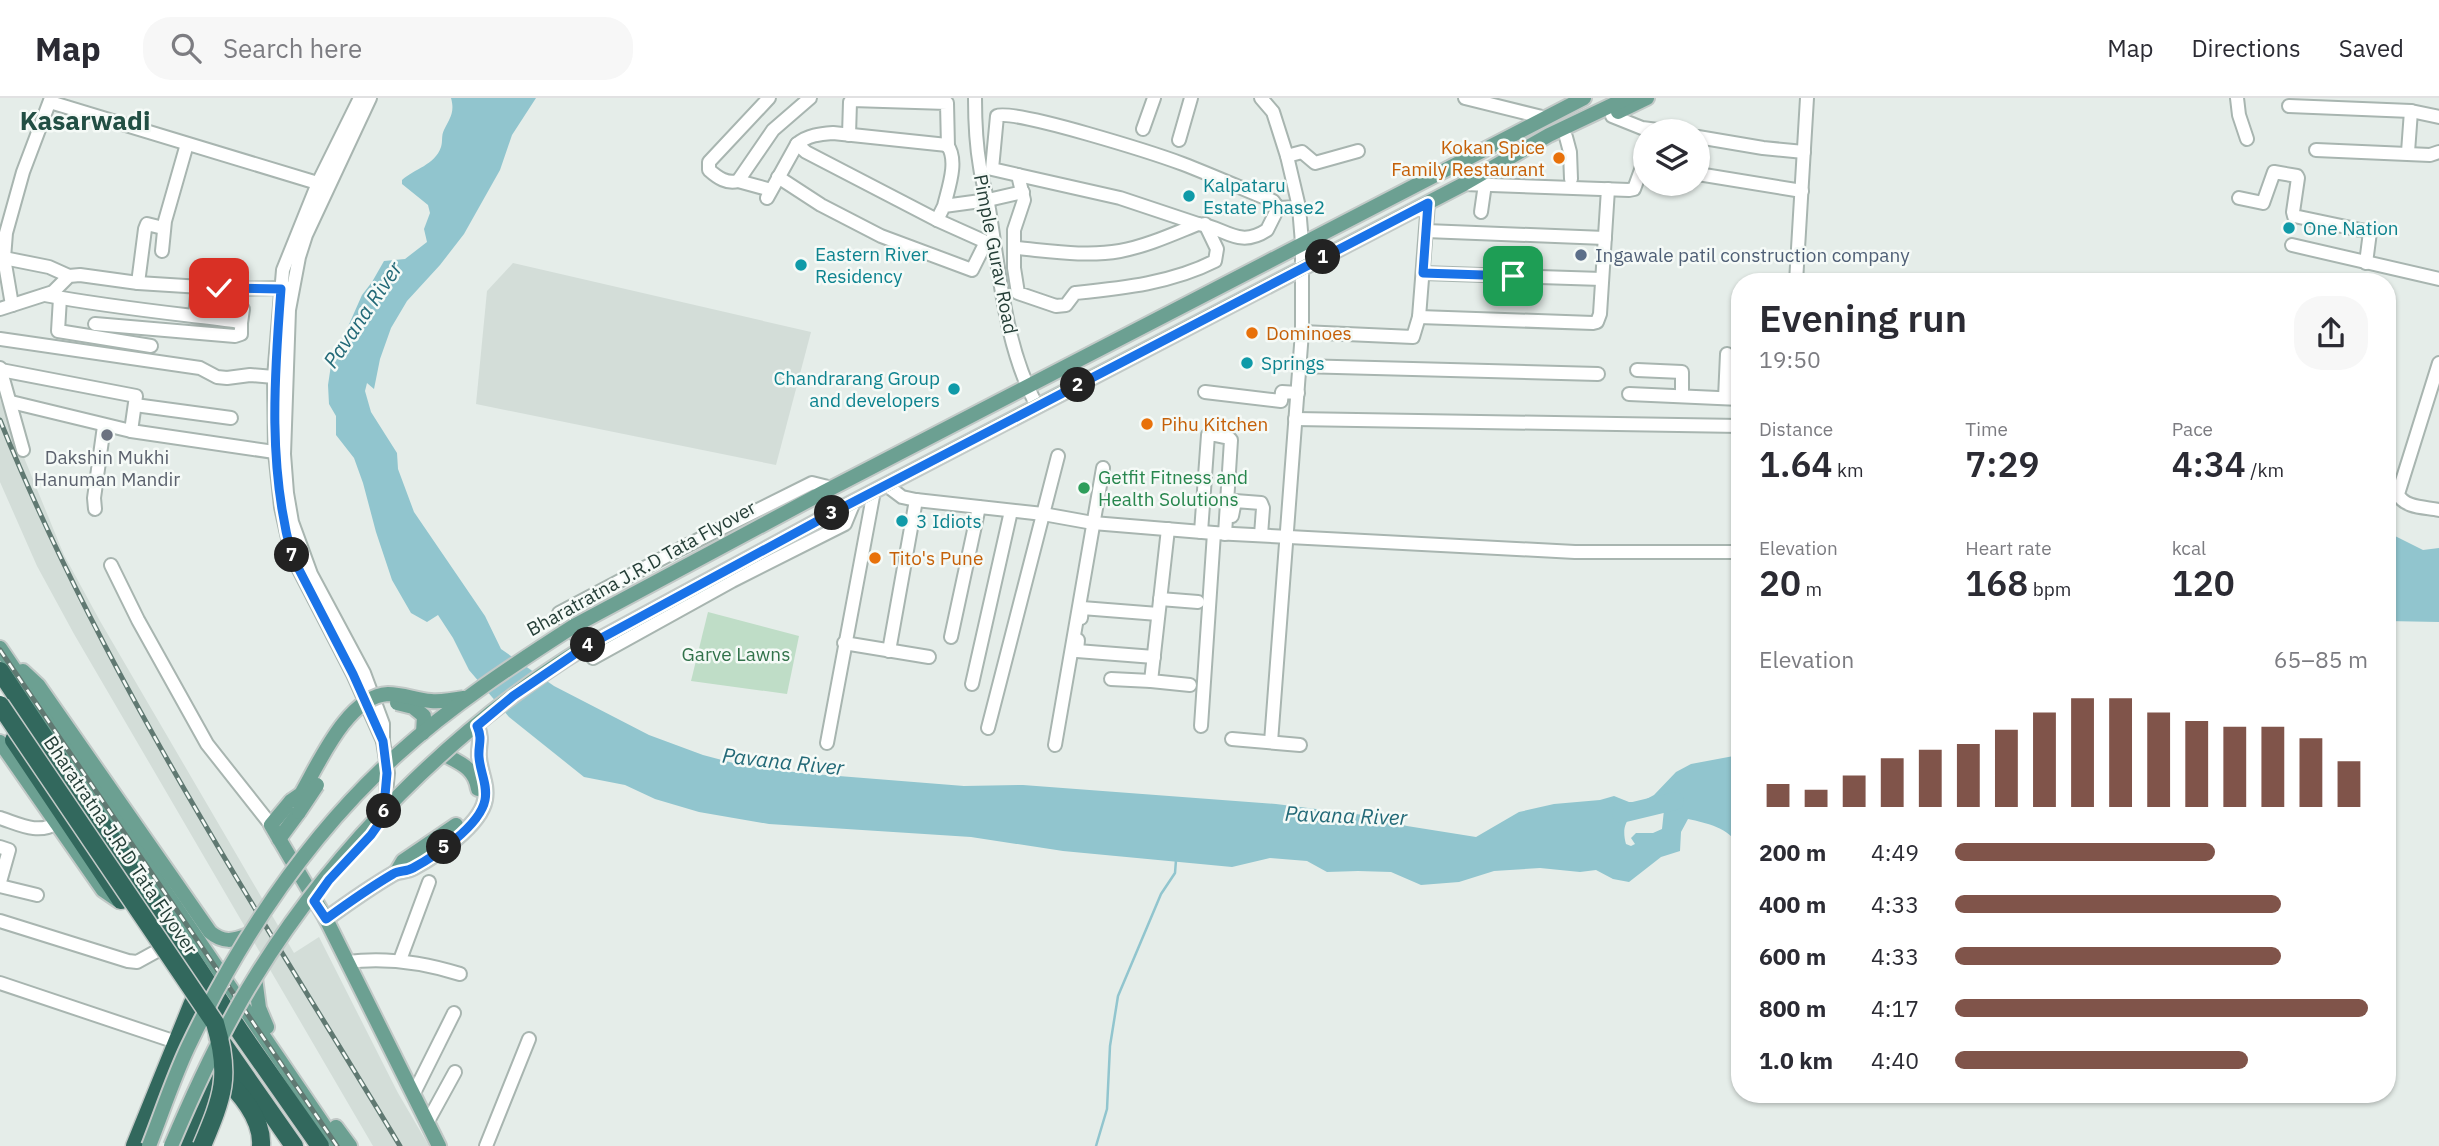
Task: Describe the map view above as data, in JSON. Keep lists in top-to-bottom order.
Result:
{
  "streets": {
    "highway": ["Bharatratna J.R.D Tata Flyover"],
    "street": ["Pimple Gurav Road"]
  },
  "crossings": [
    ["Pimple Gurav Road", "Bharatratna J.R.D Tata Flyover"]
  ],
  "districts": ["Kasarwadi"],
  "water": ["Pavana River"],
  "parks": ["Garve Lawns"],
  "places": [
    "Kokan Spice Family Restaurant",
    "Kalpataru Estate Phase2",
    "One Nation",
    "Ingawale patil construction company",
    "Eastern River Residency",
    "Dominoes",
    "Springs",
    "Chandrarang Group and developers",
    "Pihu Kitchen",
    "Dakshin Mukhi Hanuman Mandir",
    "Getfit Fitness and Health Solutions",
    "3 Idiots",
    "Tito's Pune"
  ],
  "page": {
    "header": "Map",
    "search": "Search here",
    "nav": ["Map", "Directions", "Saved"],
    "pins": [
      "1",
      "2",
      "3",
      "7",
      "4",
      "6",
      "5"
    ],
    "heading": ["Evening run", "19:50"],
    "stats": [
      ["Distance", "1.64 km"],
      ["Time", "7:29"],
      ["Pace", "4:34 /km"],
      ["Elevation", "20 m"],
      ["Heart rate", "168 bpm"],
      ["kcal", "120"]
    ],
    "chart": ["Elevation", "65–85 m"],
    "list": [
      {
        "name": "200 m",
        "note": "4:49"
      },
      {
        "name": "400 m",
        "note": "4:33"
      },
      {
        "name": "600 m",
        "note": "4:33"
      },
      {
        "name": "800 m",
        "note": "4:17"
      },
      {
        "name": "1.0 km",
        "note": "4:40"
      }
    ]
  }
}
